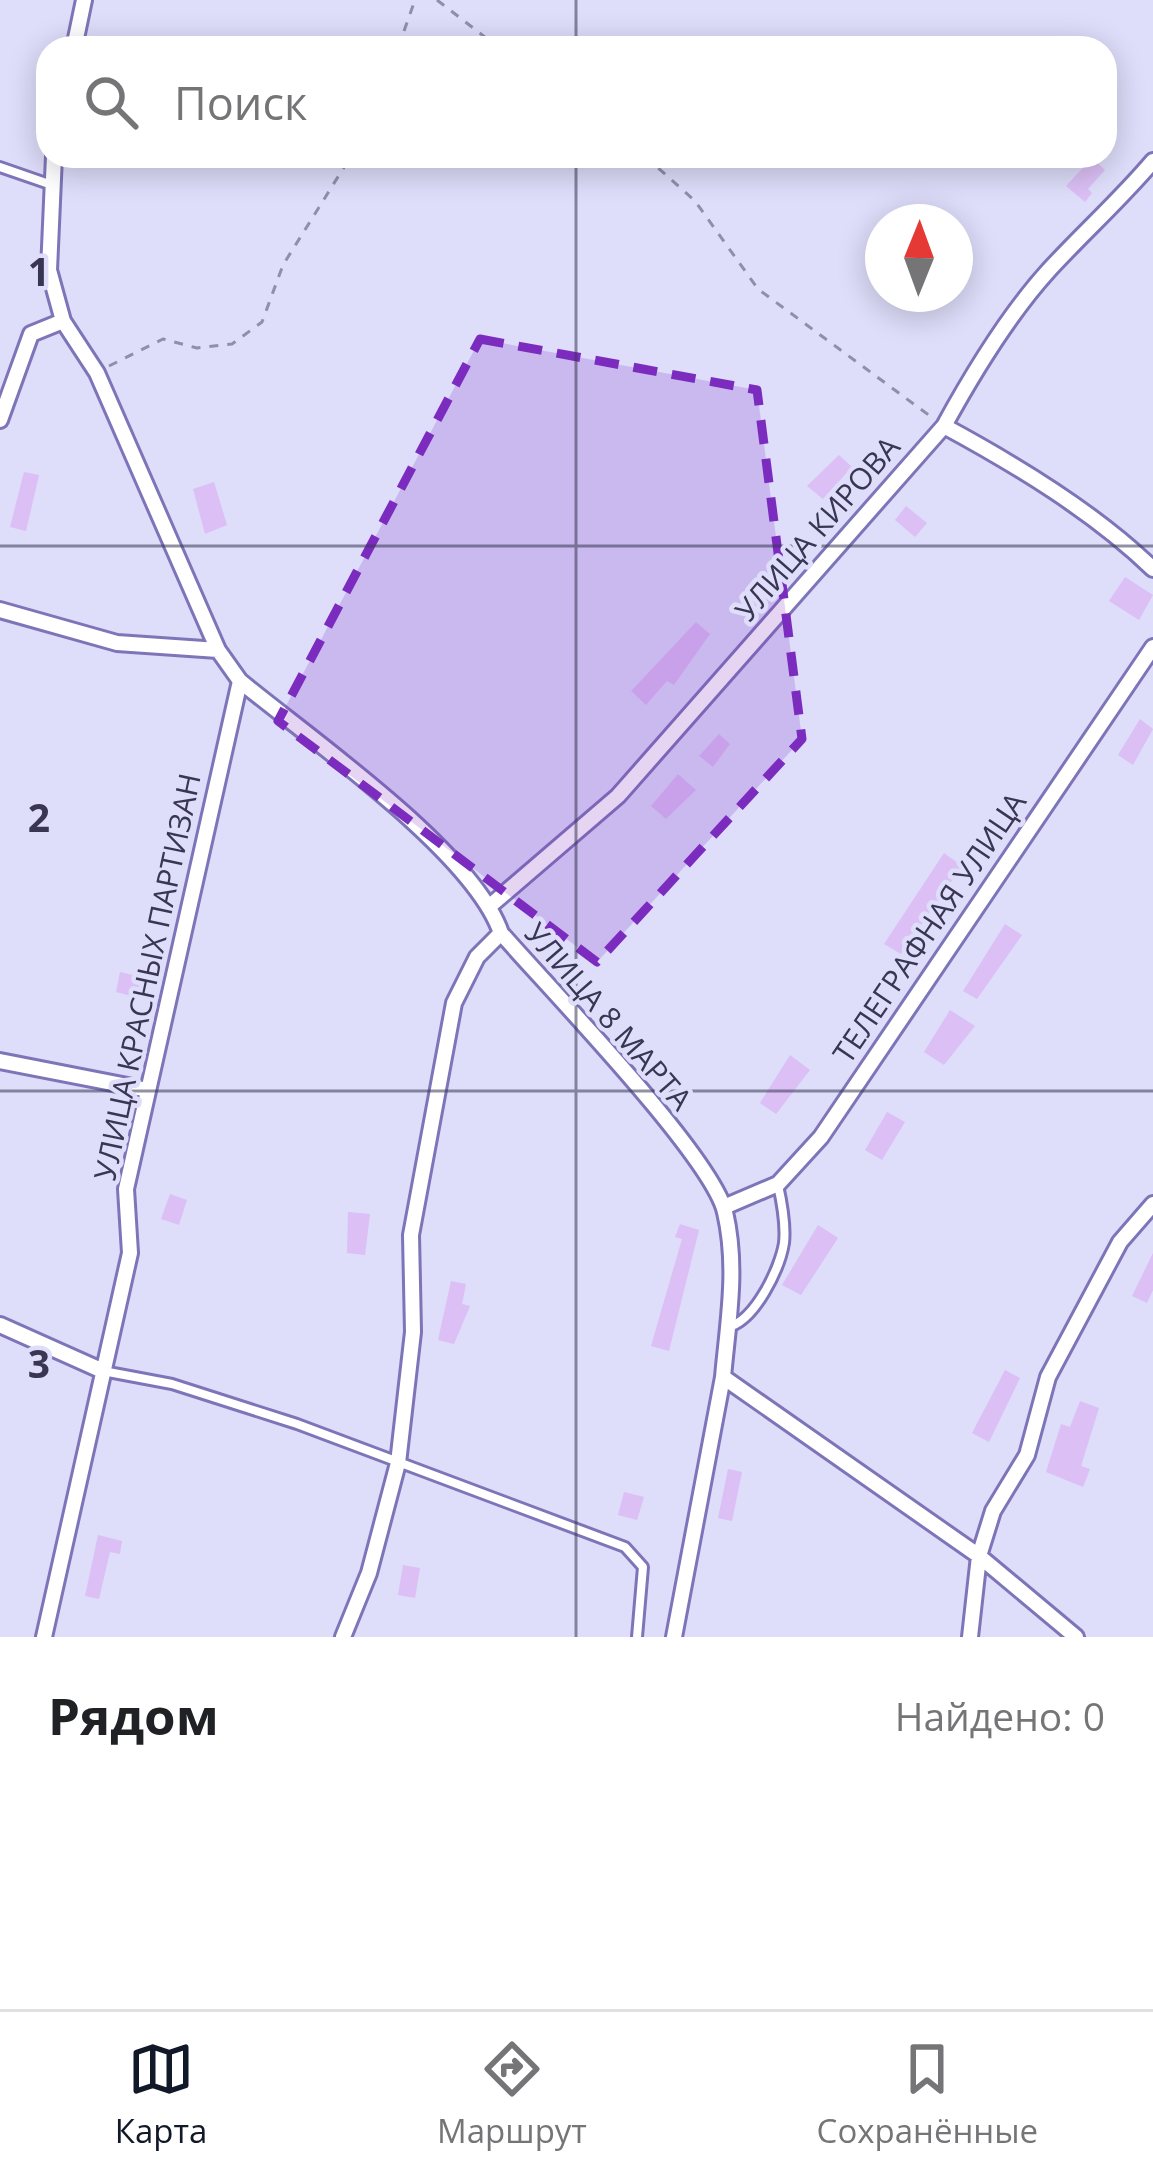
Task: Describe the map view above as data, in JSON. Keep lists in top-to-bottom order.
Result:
{
  "streets": {
    "street": [
      "УЛИЦА КИРОВА",
      "ТЕЛЕГРАФНАЯ УЛИЦА",
      "УЛИЦА КРАСНЫХ ПАРТИЗАН",
      "УЛИЦА 8 МАРТА"
    ]
  },
  "crossings": [
    ["УЛИЦА КИРОВА", "УЛИЦА 8 МАРТА"],
    ["ТЕЛЕГРАФНАЯ УЛИЦА", "УЛИЦА 8 МАРТА"],
    ["УЛИЦА КРАСНЫХ ПАРТИЗАН", "УЛИЦА 8 МАРТА"]
  ],
  "north": "top",
  "page": {
    "search": "Поиск",
    "heading": ["Рядом", "Найдено: 0"],
    "nav": ["Карта", "Маршрут", "Сохранённые"]
  },
  "grid": {
    "rows": ["1", "2", "3"]
  }
}
